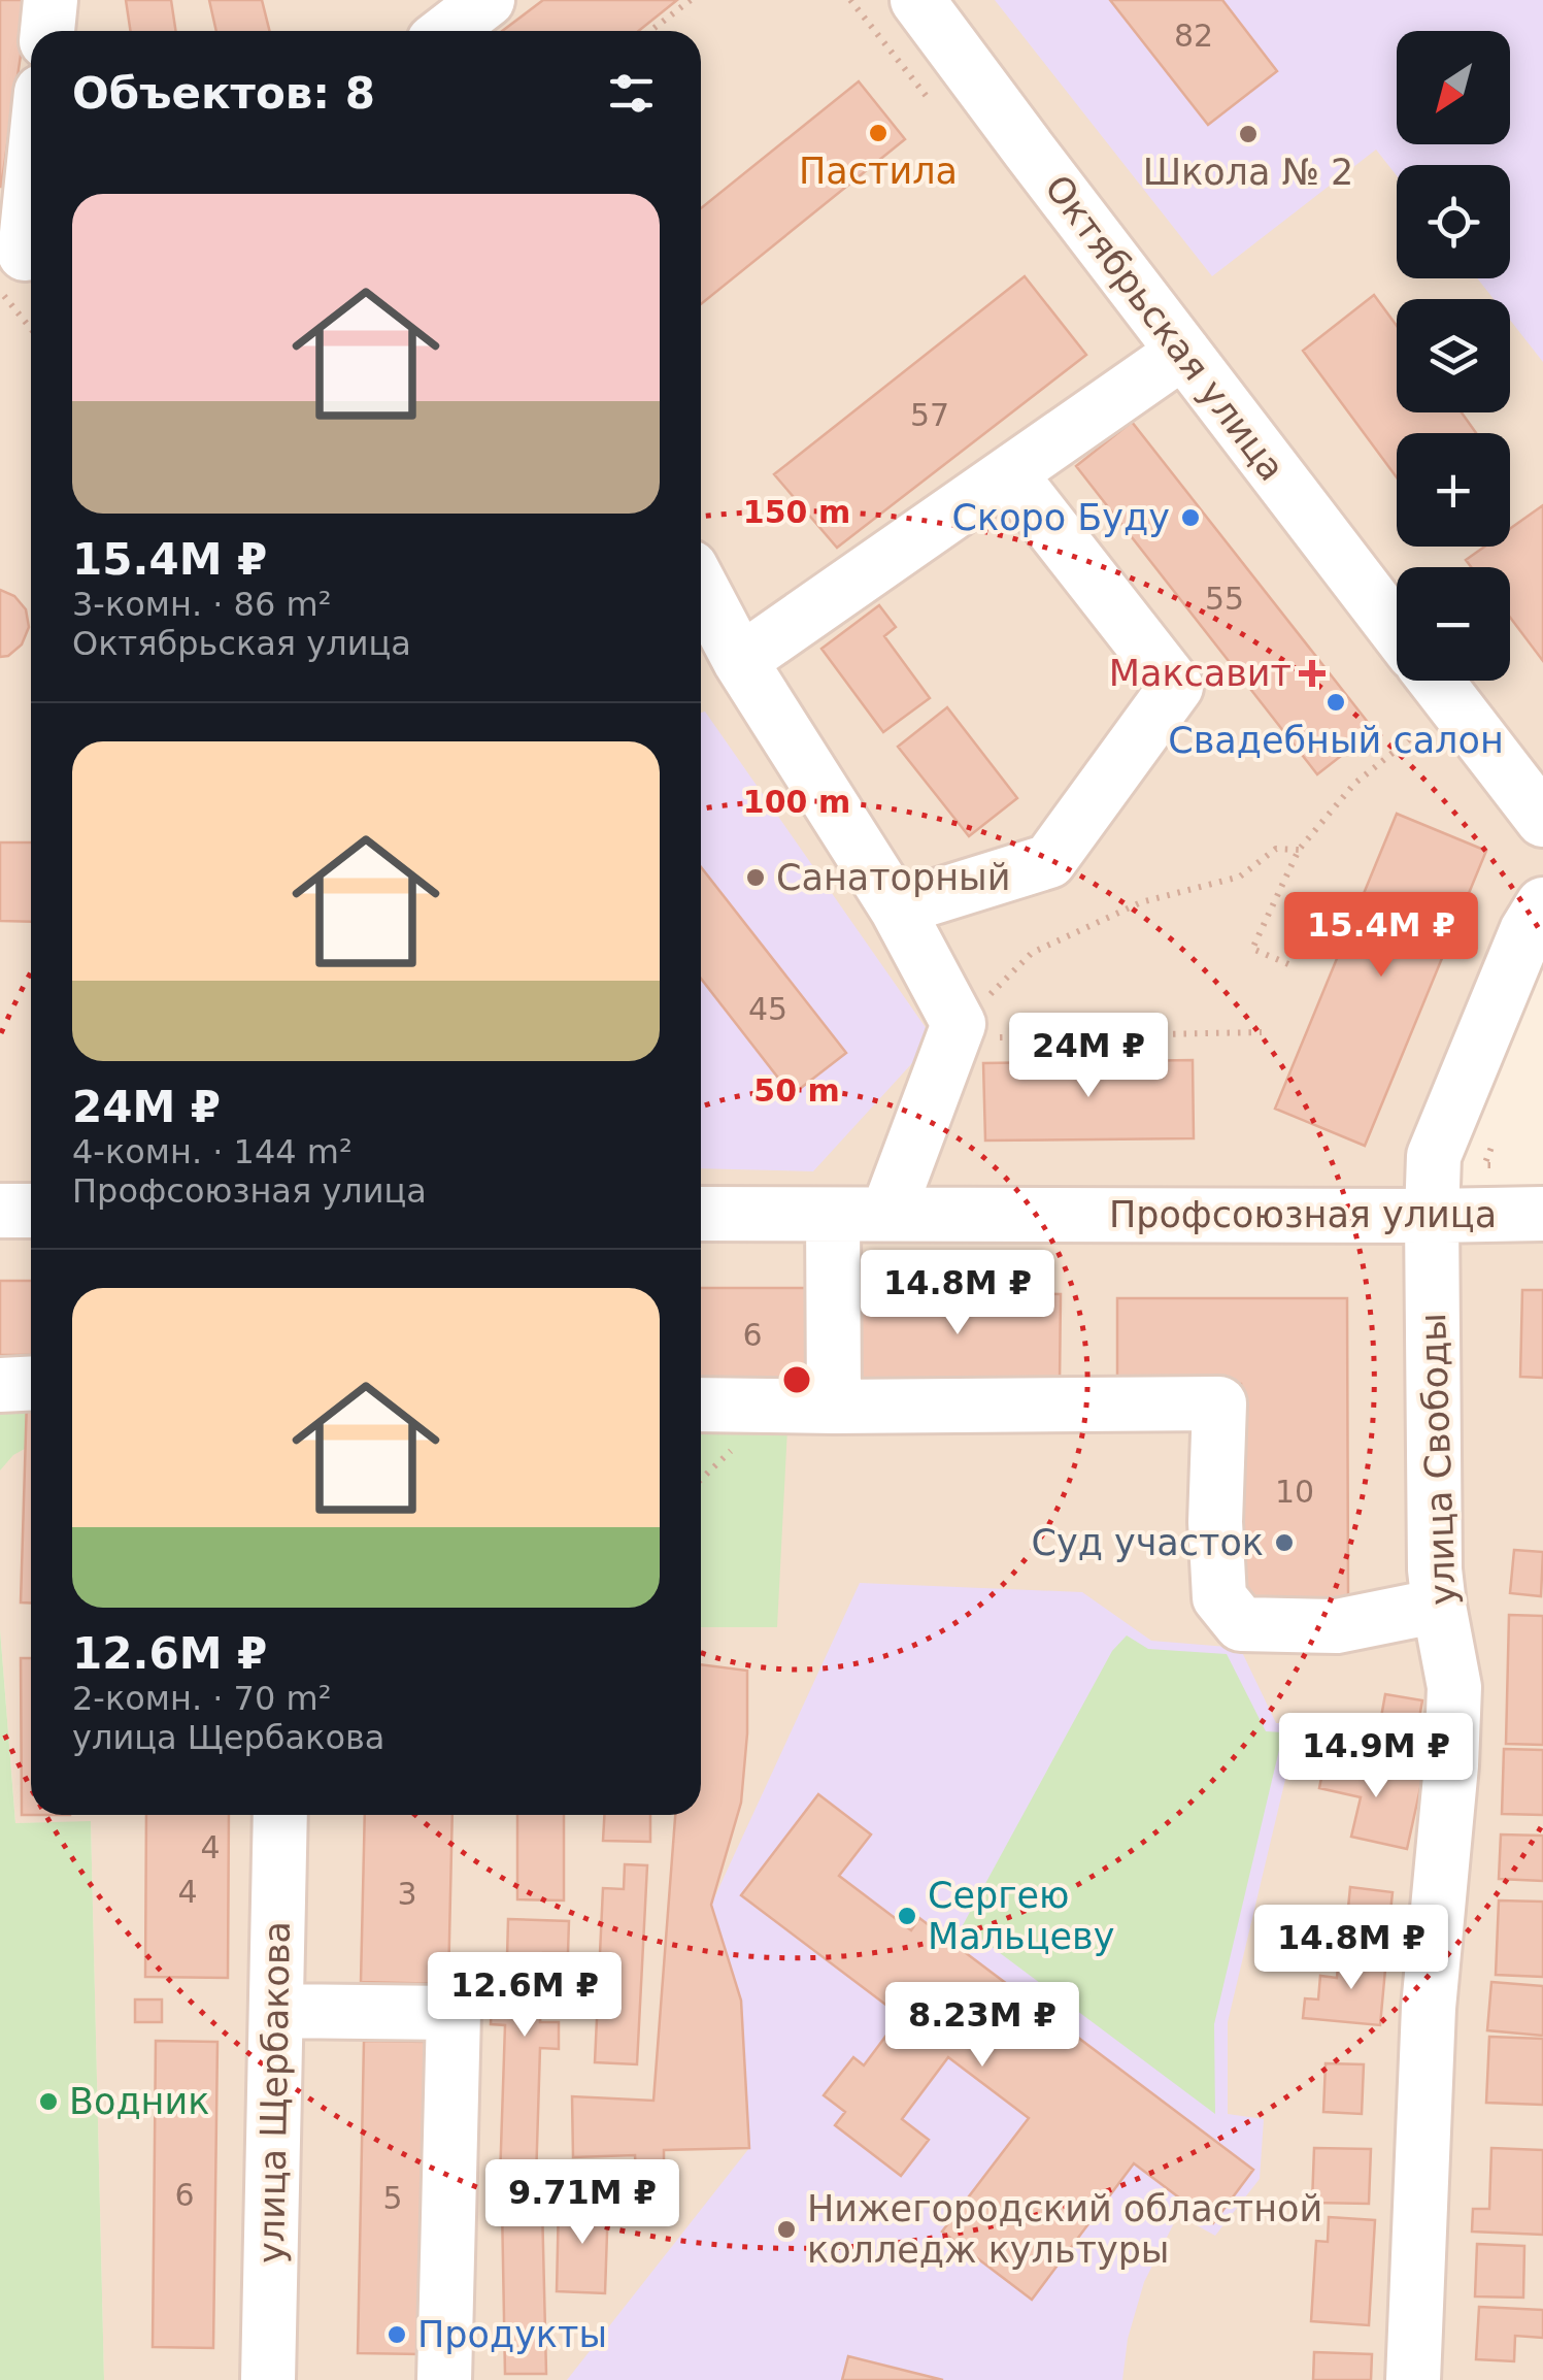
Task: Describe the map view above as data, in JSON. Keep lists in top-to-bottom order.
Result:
{
  "streets": {
    "street": [
      "Октябрьская улица",
      "Профсоюзная улица",
      "улица Свободы",
      "улица Щербакова"
    ]
  },
  "crossings": [
    ["Профсоюзная улица", "улица Свободы"]
  ],
  "places": {
    "other": [
      "Пастила",
      "Школа № 2",
      "Скоро Буду",
      "Свадебный салон",
      "Санаторный",
      "Суд участок",
      "Сергею Мальцеву",
      "Водник",
      "Нижегородский областной колледж культуры",
      "Продукты"
    ],
    "health": ["Максавит"]
  },
  "house_numbers": [
    "82",
    "57",
    "55",
    "45",
    "6",
    "10",
    "4",
    "4",
    "3",
    "6",
    "5"
  ],
  "north": "bottom left",
  "page": {
    "map_buttons": ["+", "−"],
    "heading": "Объектов: 8",
    "list": [
      {
        "name": "15.4M ₽",
        "note": "3-комн. · 86 m² · Октябрьская улица"
      },
      {
        "name": "24M ₽",
        "note": "4-комн. · 144 m² · Профсоюзная улица"
      },
      {
        "name": "12.6M ₽",
        "note": "2-комн. · 70 m² · улица Щербакова"
      }
    ],
    "price": [
      "15.4M ₽",
      "24M ₽",
      "14.8M ₽",
      "14.9M ₽",
      "14.8M ₽",
      "12.6M ₽",
      "8.23M ₽",
      "9.71M ₽"
    ]
  },
  "rings": ["150 m", "100 m", "50 m"]
}
